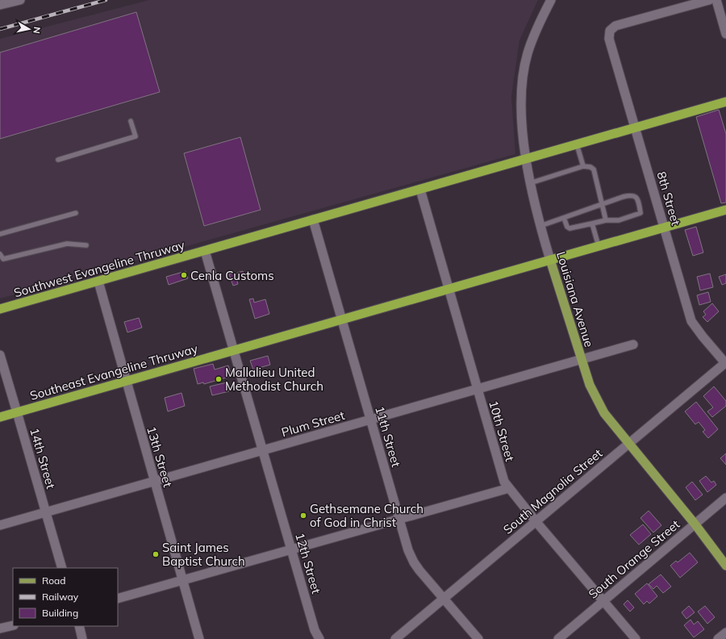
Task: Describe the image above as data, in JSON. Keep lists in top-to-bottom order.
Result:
{
  "streets": {
    "highway": ["Southwest Evangeline Thruway", "Southeast Evangeline Thruway"],
    "main road": ["Louisiana Avenue"],
    "street": [
      "8th Street",
      "Plum Street",
      "10th Street",
      "11th Street",
      "13th Street",
      "14th Street",
      "South Magnolia Street",
      "South Orange Street",
      "12th Street"
    ]
  },
  "crossings": [
    ["8th Street", "Southwest Evangeline Thruway"],
    ["8th Street", "Southeast Evangeline Thruway"],
    ["8th Street", "South Magnolia Street"],
    ["Southwest Evangeline Thruway", "Louisiana Avenue"],
    ["Southwest Evangeline Thruway", "10th Street"],
    ["Southwest Evangeline Thruway", "11th Street"],
    ["Southwest Evangeline Thruway", "13th Street"],
    ["Southwest Evangeline Thruway", "12th Street"],
    ["Louisiana Avenue", "Southeast Evangeline Thruway"],
    ["Louisiana Avenue", "Plum Street"],
    ["Louisiana Avenue", "South Magnolia Street"],
    ["Louisiana Avenue", "South Orange Street"],
    ["Southeast Evangeline Thruway", "10th Street"],
    ["Southeast Evangeline Thruway", "11th Street"],
    ["Southeast Evangeline Thruway", "13th Street"],
    ["Southeast Evangeline Thruway", "14th Street"],
    ["Southeast Evangeline Thruway", "12th Street"],
    ["Plum Street", "10th Street"],
    ["Plum Street", "11th Street"],
    ["Plum Street", "13th Street"],
    ["Plum Street", "14th Street"],
    ["Plum Street", "12th Street"],
    ["10th Street", "South Magnolia Street"],
    ["10th Street", "South Orange Street"],
    ["11th Street", "South Magnolia Street"]
  ],
  "places": [
    "Cenla Customs",
    "Mallalieu United Methodist Church",
    "Gethsemane Church of God in Christ",
    "Saint James Baptist Church"
  ],
  "legend": ["Road", "Railway", "Building"],
  "north": "right"
}
